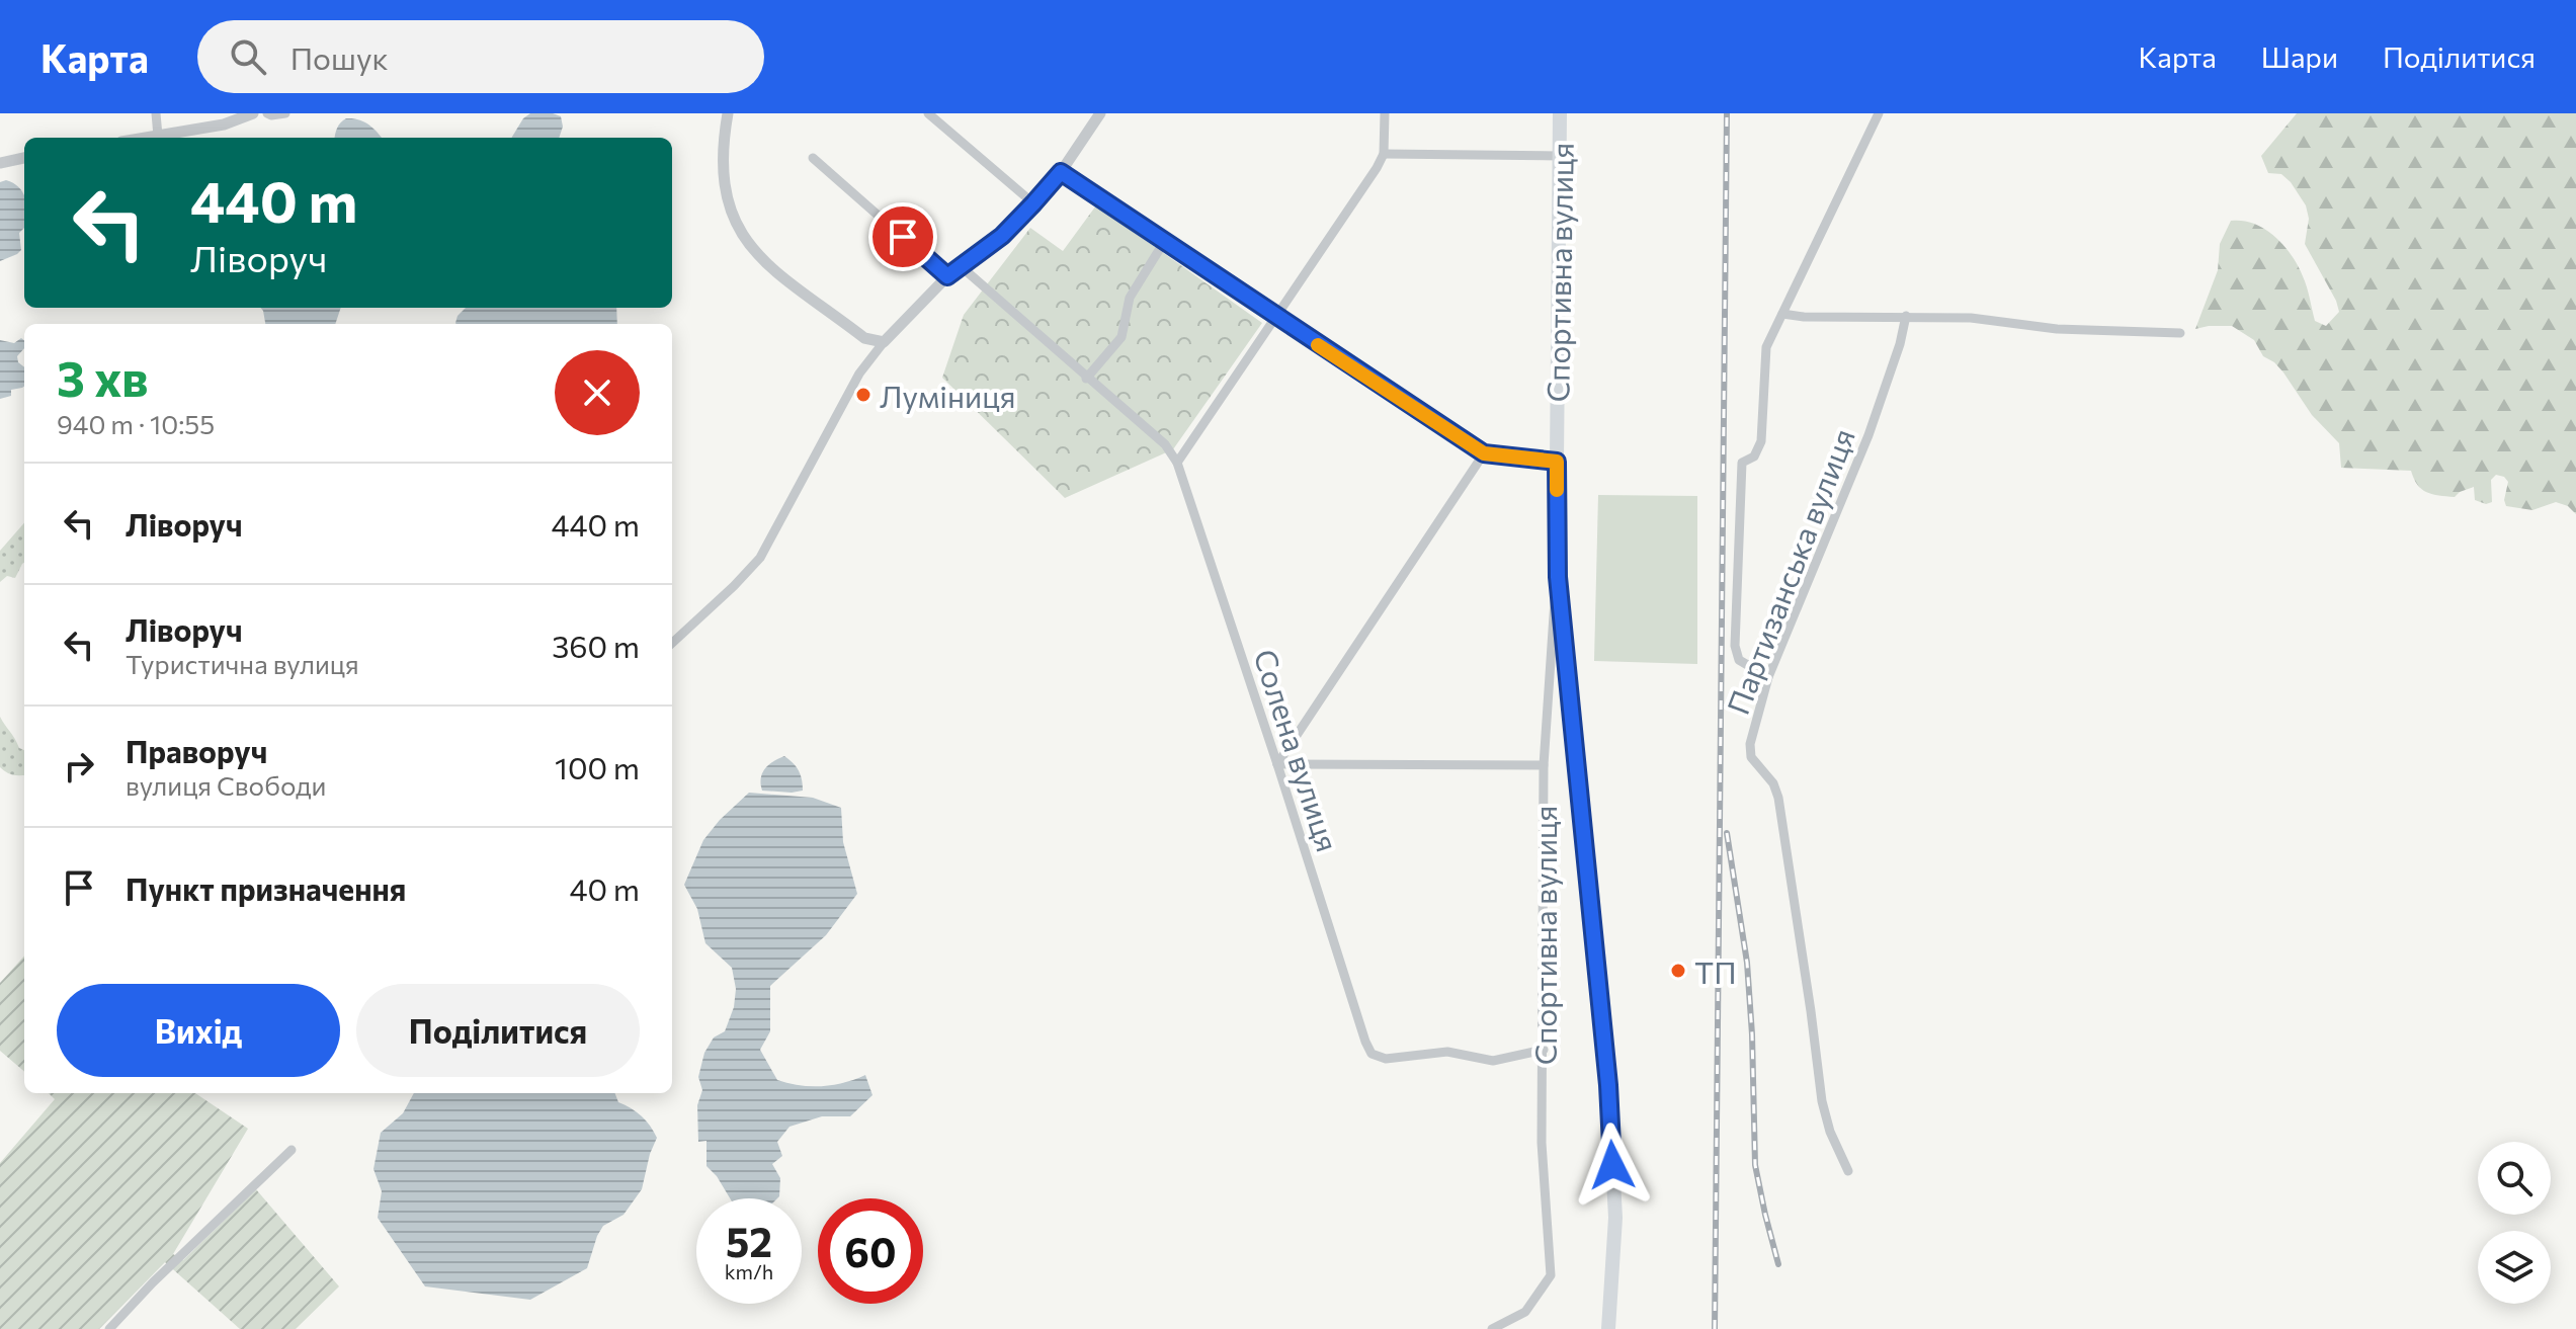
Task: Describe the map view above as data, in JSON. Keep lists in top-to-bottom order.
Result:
{
  "streets": {
    "main road": ["Спортивна вулиця"],
    "street": ["Партизанська вулиця", "Солена вулиця"]
  },
  "crossings": [
    ["Спортивна вулиця", "Солена вулиця"]
  ],
  "places": ["Луміниця", "ТП"],
  "page": {
    "header": "Карта",
    "search": "Пошук",
    "nav": ["Карта", "Шари", "Поділитися"],
    "turn": ["440 m", "Ліворуч"],
    "heading": ["3 хв", "940 m · 10:55"],
    "list": [
      {
        "name": "Ліворуч",
        "value": "440 m"
      },
      {
        "name": "Ліворуч",
        "note": "Туристична вулиця",
        "value": "360 m"
      },
      {
        "name": "Праворуч",
        "note": "вулиця Свободи",
        "value": "100 m"
      },
      {
        "name": "Пункт призначення",
        "value": "40 m"
      }
    ],
    "buttons": ["Вихід", "Поділитися"],
    "speed": "52 km/h",
    "limit": "60"
  }
}
